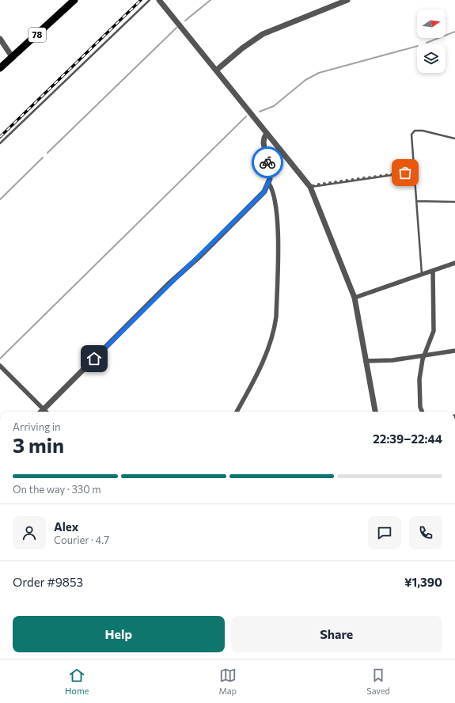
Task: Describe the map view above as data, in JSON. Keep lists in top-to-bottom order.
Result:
{
  "streets": {
    "main road": ["78"]
  },
  "north": "right",
  "page": {
    "heading": ["3 min", "Arriving in", "22:39–22:44"],
    "panel": [
      "Alex",
      "Courier · 4.7",
      "Order #9853",
      "¥1,390"
    ],
    "bar": "On the way · 330 m",
    "buttons": ["Help", "Share"],
    "tabs": ["Home", "Map", "Saved"]
  }
}
